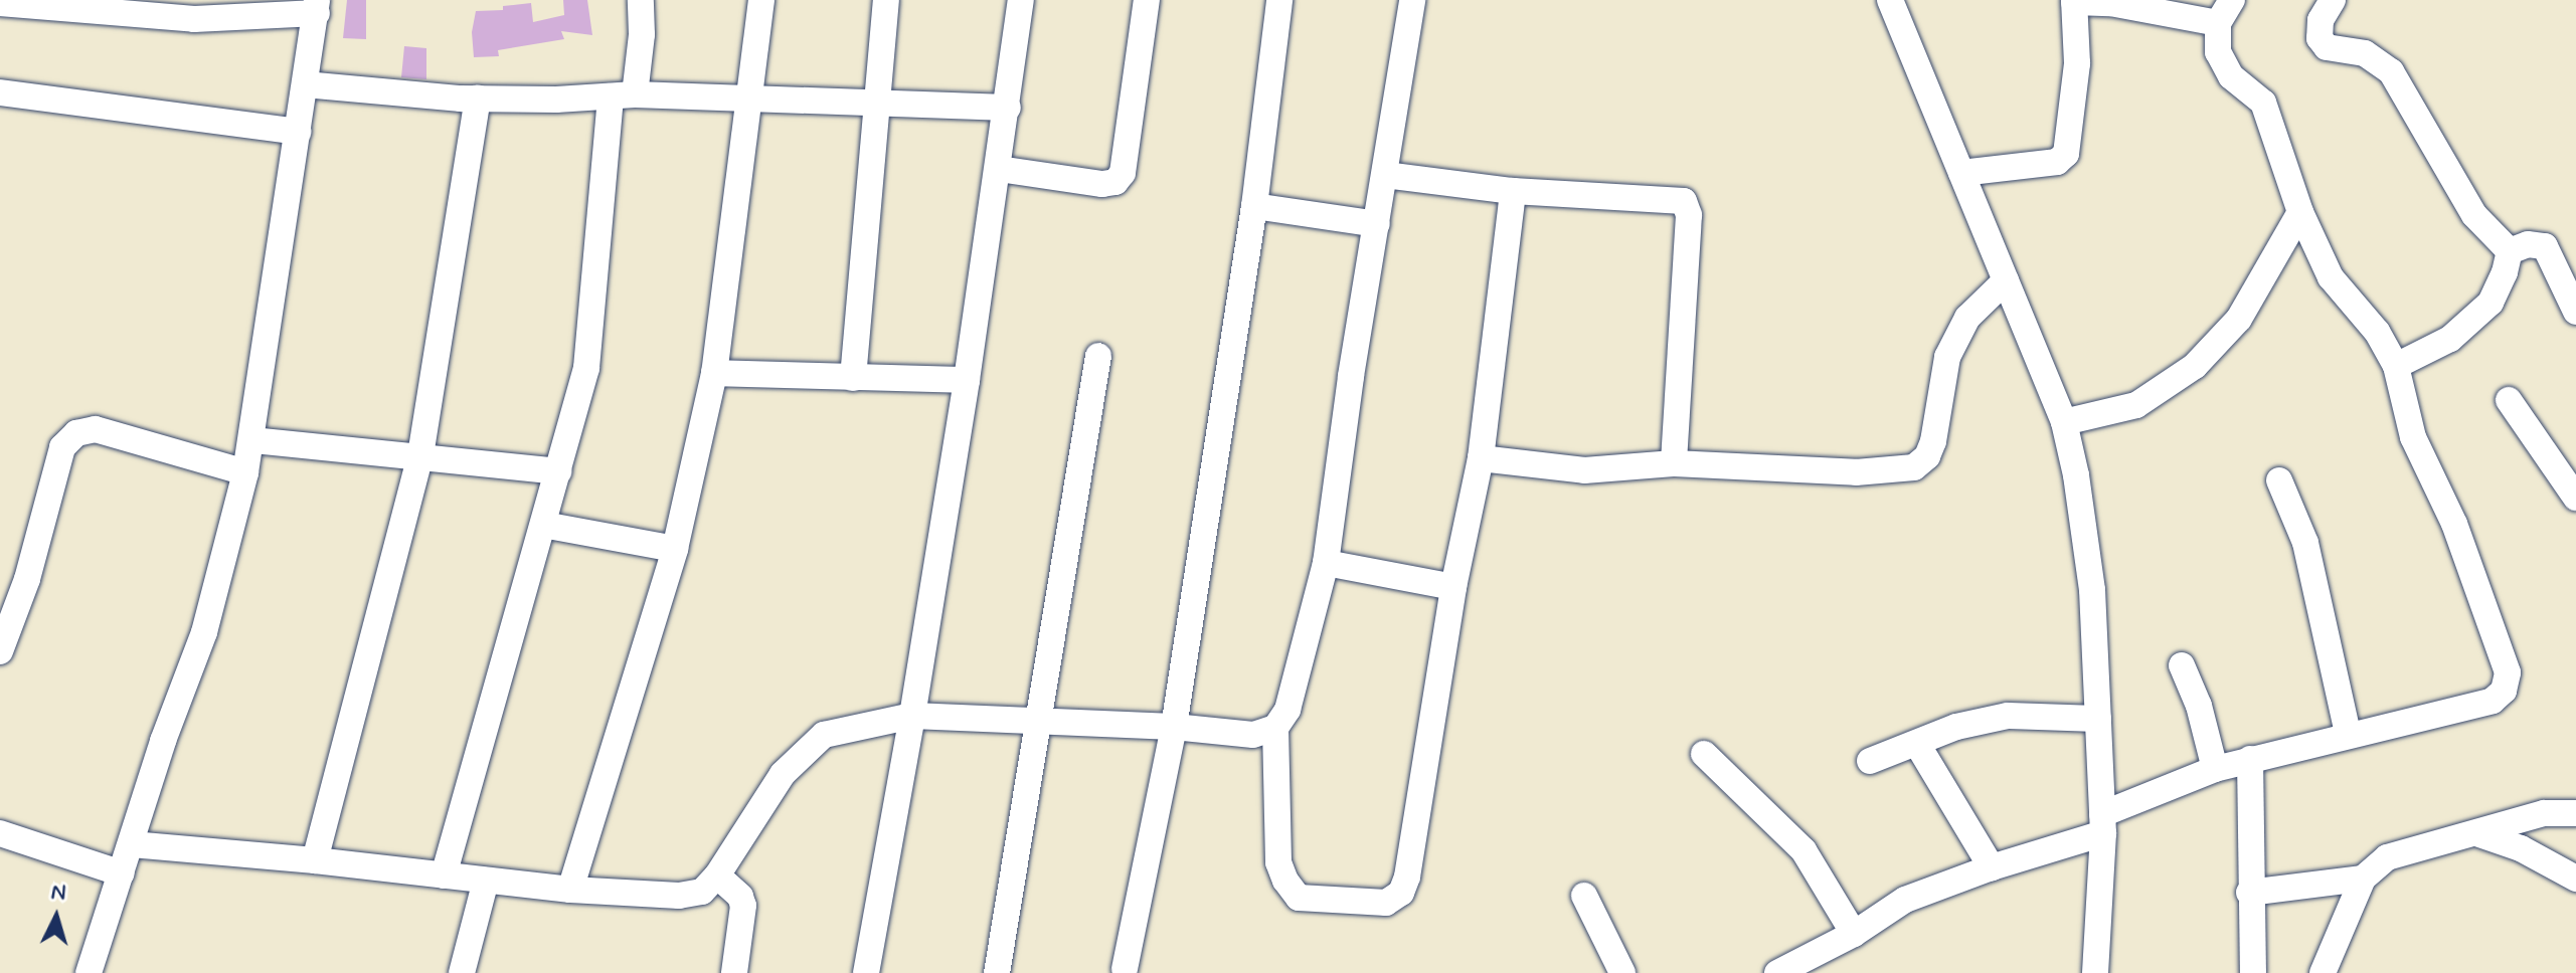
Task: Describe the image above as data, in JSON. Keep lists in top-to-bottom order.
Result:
{
  "north": "top"
}
